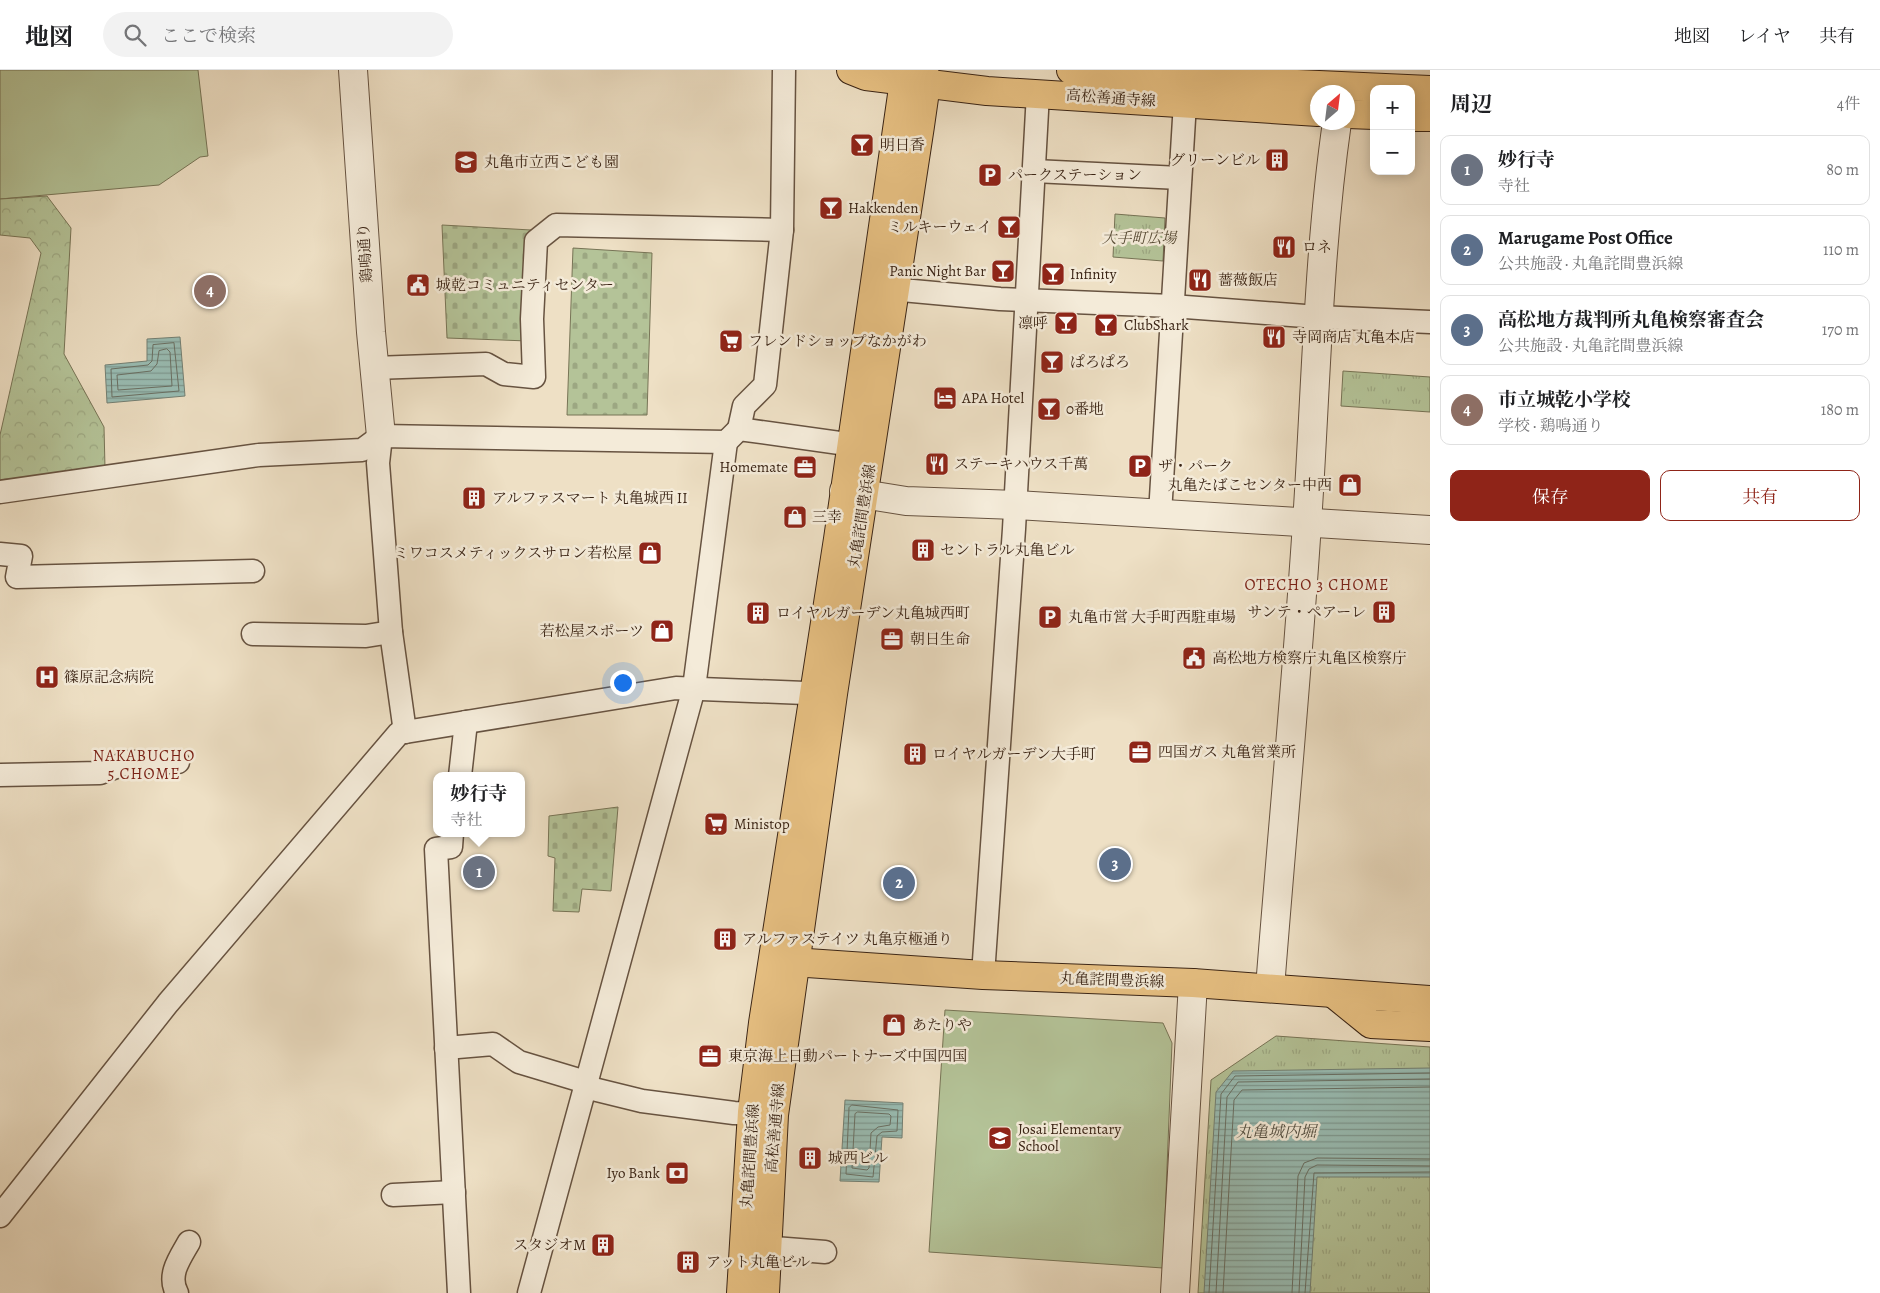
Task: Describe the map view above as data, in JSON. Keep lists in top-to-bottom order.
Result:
{
  "streets": {
    "main road": ["高松善通寺線", "丸亀詫間豊浜線"],
    "street": ["鶏鳴通り"]
  },
  "crossings": [
    ["高松善通寺線", "丸亀詫間豊浜線"]
  ],
  "districts": ["OTECHO 3 CHOME", "NAKABUCHO 5 CHOME"],
  "water": ["丸亀城内堀"],
  "parks": ["大手町広場"],
  "places": {
    "bar": [
      "明日香",
      "Hakkenden",
      "ミルキーウェイ",
      "Panic Night Bar",
      "Infinity",
      "凛呼",
      "ClubShark",
      "ぱろぱろ",
      "0番地"
    ],
    "building": [
      "グリーンビル",
      "アルファスマート 丸亀城西 II",
      "セントラル丸亀ビル",
      "サンテ・ペアーレ",
      "ロイヤルガーデン丸亀城西町",
      "ロイヤルガーデン大手町",
      "アルファステイツ 丸亀京極通り",
      "城西ビル",
      "スタジオM",
      "アット丸亀ビル"
    ],
    "school or university": ["丸亀市立西こども園", "Josai Elementary School"],
    "parking": ["パークステーション", "ザ・パーク", "丸亀市営 大手町西駐車場"],
    "restaurant": [
      "ロネ",
      "薔薇飯店",
      "寺岡商店 丸亀本店",
      "ステーキハウス千萬"
    ],
    "public building": ["城乾コミュニティセンター", "高松地方検察庁丸亀区検察庁"],
    "supermarket": ["フレンドショップなかがわ", "Ministop"],
    "hotel": ["APA Hotel"],
    "office": [
      "Homemate",
      "朝日生命",
      "四国ガス 丸亀営業所",
      "東京海上日動パートナーズ中国四国"
    ],
    "shop": [
      "丸亀たばこセンター中西",
      "三幸",
      "ミワコスメティックスサロン若松屋",
      "若松屋スポーツ",
      "あたりや"
    ],
    "hospital": ["篠原記念病院"],
    "bank": ["Iyo Bank"]
  },
  "north": "top right",
  "page": {
    "header": "地図",
    "search": "ここで検索",
    "nav": ["地図", "レイヤ", "共有"],
    "heading": ["周辺", "4件"],
    "map_buttons": ["+", "−"],
    "list": [
      {
        "mark": "1",
        "name": "妙行寺",
        "note": "寺社",
        "value": "80 m"
      },
      {
        "mark": "2",
        "name": "Marugame Post Office",
        "note": "公共施設 · 丸亀詫間豊浜線",
        "value": "110 m"
      },
      {
        "mark": "3",
        "name": "高松地方裁判所丸亀検察審査会",
        "note": "公共施設 · 丸亀詫間豊浜線",
        "value": "170 m"
      },
      {
        "mark": "4",
        "name": "市立城乾小学校",
        "note": "学校 · 鶏鳴通り",
        "value": "180 m"
      }
    ],
    "pins": [
      "4",
      "3",
      "1",
      "2"
    ],
    "buttons": ["保存", "共有"],
    "popup": ["妙行寺", "寺社"]
  }
}
